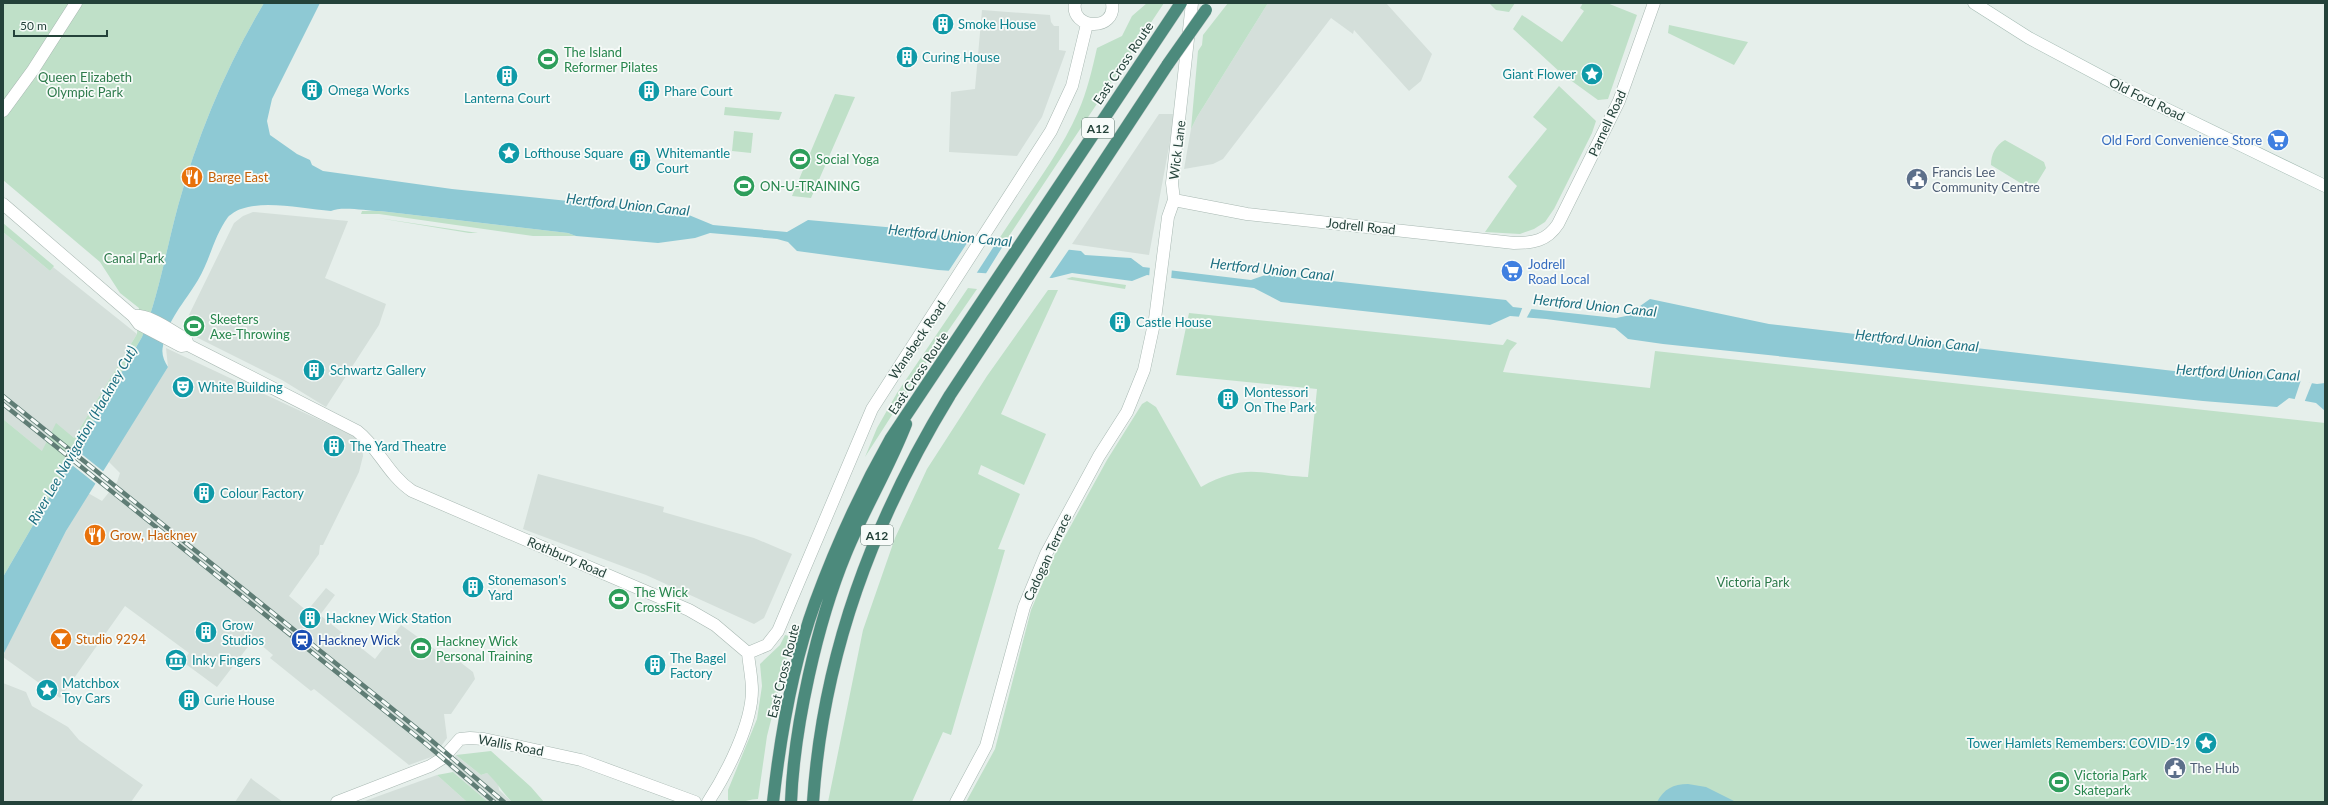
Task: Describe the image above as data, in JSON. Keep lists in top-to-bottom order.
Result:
{
  "streets": {
    "highway": ["East Cross Route", "A12"],
    "street": [
      "Old Ford Road",
      "Parnell Road",
      "Wick Lane",
      "Jodrell Road",
      "Wansbeck Road",
      "Rothbury Road",
      "Cadogan Terrace",
      "Wallis Road"
    ]
  },
  "crossings": [
    ["East Cross Route", "A12"],
    ["Parnell Road", "Jodrell Road"],
    ["Wick Lane", "Jodrell Road"],
    ["Wick Lane", "Cadogan Terrace"],
    ["Wansbeck Road", "Rothbury Road"]
  ],
  "water": ["Hertford Union Canal", "River Lee Navigation (Hackney Cut)"],
  "parks": ["Queen Elizabeth Olympic Park", "Canal Park", "Victoria Park"],
  "places": {
    "building": [
      "Smoke House",
      "Curing House",
      "Lanterna Court",
      "Omega Works",
      "Phare Court",
      "Whitemantle Court",
      "Castle House",
      "Schwartz Gallery",
      "Montessori On The Park",
      "The Yard Theatre",
      "Colour Factory",
      "Stonemason's Yard",
      "Hackney Wick Station",
      "Grow Studios",
      "The Bagel Factory",
      "Curie House"
    ],
    "sports": [
      "The Island Reformer Pilates",
      "Social Yoga",
      "ON-U-TRAINING",
      "Skeeters Axe-Throwing",
      "The Wick CrossFit",
      "Hackney Wick Personal Training",
      "Victoria Park Skatepark"
    ],
    "place": [
      "Giant Flower",
      "Lofthouse Square",
      "Matchbox Toy Cars",
      "Tower Hamlets Remembers: COVID-19"
    ],
    "supermarket": ["Old Ford Convenience Store", "Jodrell Road Local"],
    "restaurant": ["Barge East", "Grow, Hackney"],
    "public building": ["Francis Lee Community Centre", "The Hub"],
    "theatre": ["White Building"],
    "bar": ["Studio 9294"],
    "station": ["Hackney Wick"],
    "museum": ["Inky Fingers"]
  },
  "scale_bar": "50 m"
}
